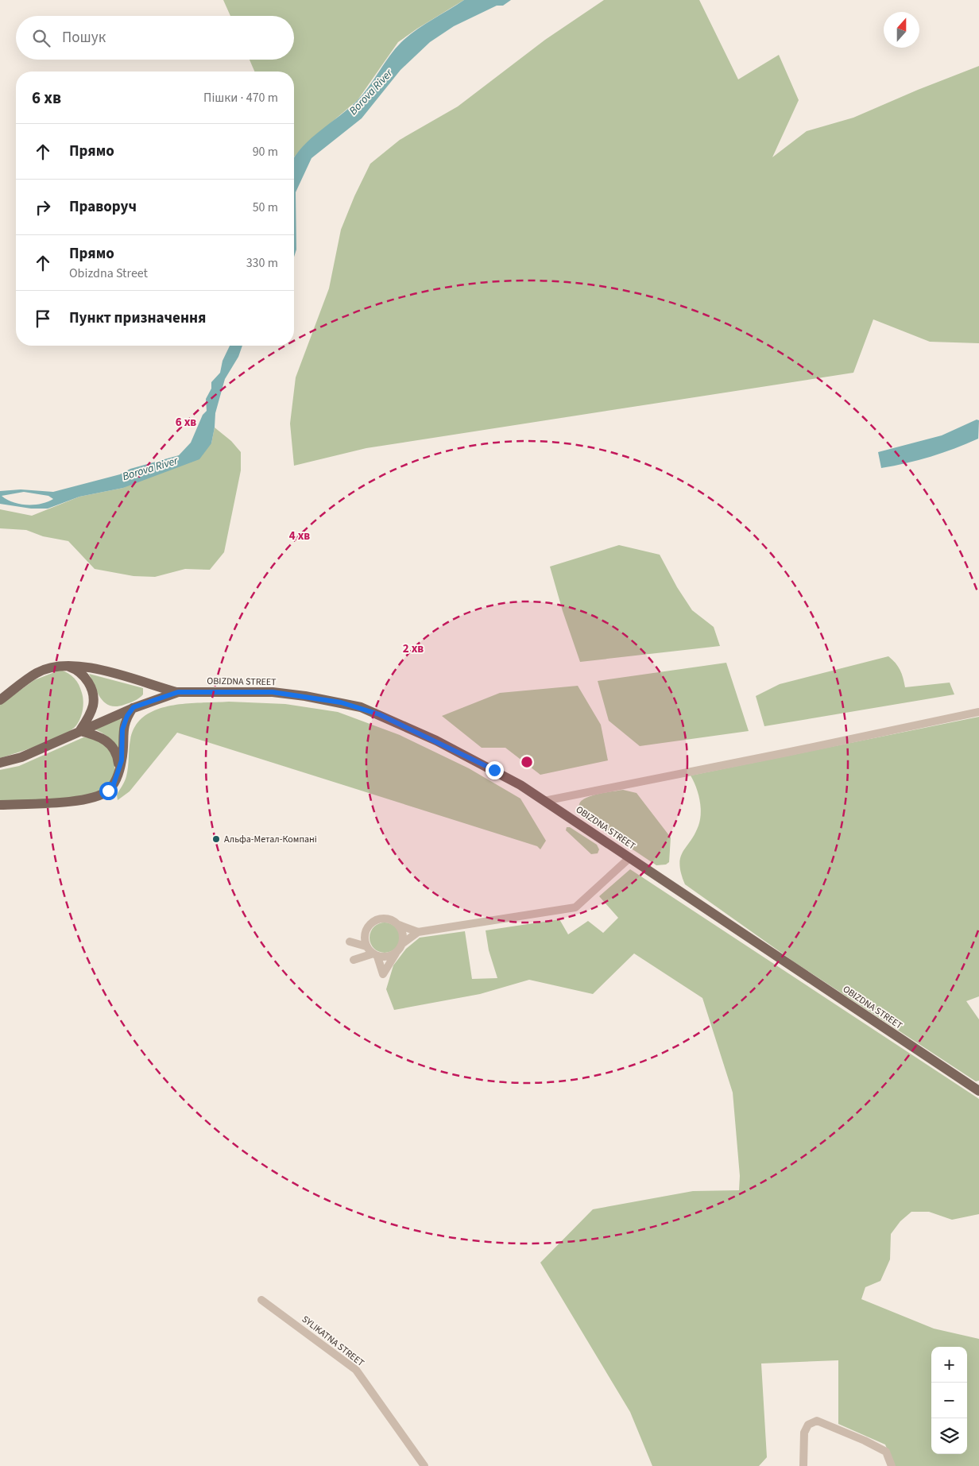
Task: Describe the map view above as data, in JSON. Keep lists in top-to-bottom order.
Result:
{
  "streets": {
    "main road": ["OBIZDNA STREET"],
    "street": ["SYLIKATNA STREET"]
  },
  "water": ["Borova River"],
  "places": ["Альфа-Метал-Компані"],
  "north": "top",
  "page": {
    "search": "Пошук",
    "heading": ["6 хв", "Пішки · 470 m"],
    "list": [
      ["Прямо", "90 m"],
      ["Праворуч", "50 m"],
      ["Прямо", "Obizdna Street", "330 m"],
      "Пункт призначення"
    ],
    "map_buttons": ["+", "−"]
  },
  "rings": ["6 хв", "4 хв", "2 хв"]
}
